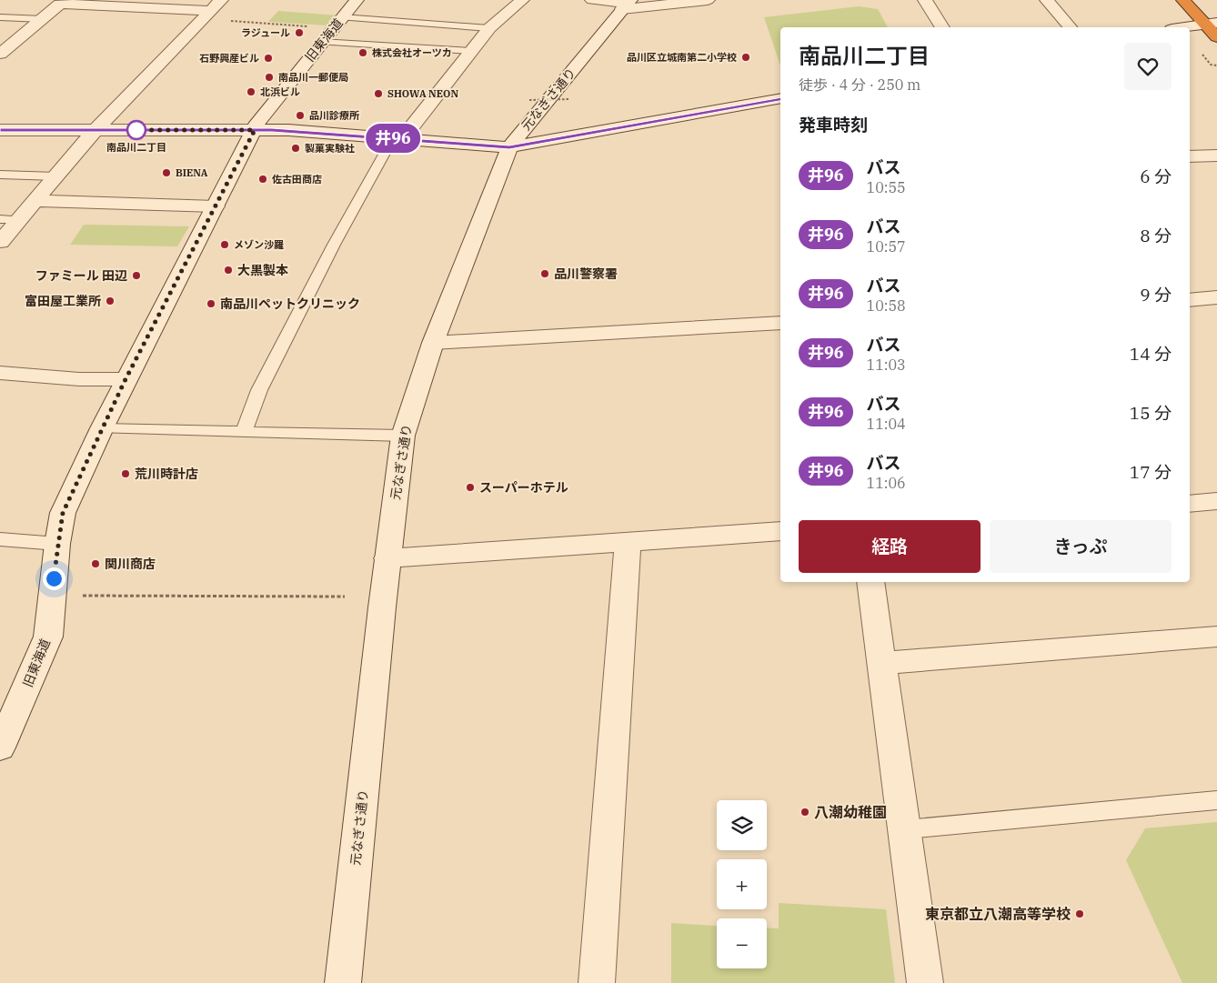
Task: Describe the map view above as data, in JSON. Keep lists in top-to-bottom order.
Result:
{
  "streets": {
    "street": ["旧東海道", "元なぎさ通り"]
  },
  "places": [
    "ラジュール",
    "株式会社オーツカ",
    "品川区立城南第二小学校",
    "石野興産ビル",
    "南品川一郵便局",
    "北浜ビル",
    "SHOWA NEON",
    "品川診療所",
    "南品川二丁目",
    "製菓実験社",
    "BIENA",
    "佐古田商店",
    "メゾン沙羅",
    "大黒製本",
    "品川警察署",
    "ファミール 田辺",
    "富田屋工業所",
    "南品川ペットクリニック",
    "荒川時計店",
    "スーパーホテル",
    "関川商店",
    "八潮幼稚園",
    "東京都立八潮高等学校"
  ],
  "lines": ["bus line 井96"],
  "page": {
    "on_map": "井96",
    "heading": [
      ["南品川二丁目", "徒歩 · 4 分 · 250 m"],
      "発車時刻"
    ],
    "list": [
      {
        "mark": "井96",
        "name": "バス",
        "note": "10:55",
        "value": "6 分"
      },
      {
        "mark": "井96",
        "name": "バス",
        "note": "10:57",
        "value": "8 分"
      },
      {
        "mark": "井96",
        "name": "バス",
        "note": "10:58",
        "value": "9 分"
      },
      {
        "mark": "井96",
        "name": "バス",
        "note": "11:03",
        "value": "14 分"
      },
      {
        "mark": "井96",
        "name": "バス",
        "note": "11:04",
        "value": "15 分"
      },
      {
        "mark": "井96",
        "name": "バス",
        "note": "11:06",
        "value": "17 分"
      }
    ],
    "buttons": ["経路", "きっぷ"],
    "map_buttons": ["+", "−"]
  }
}
